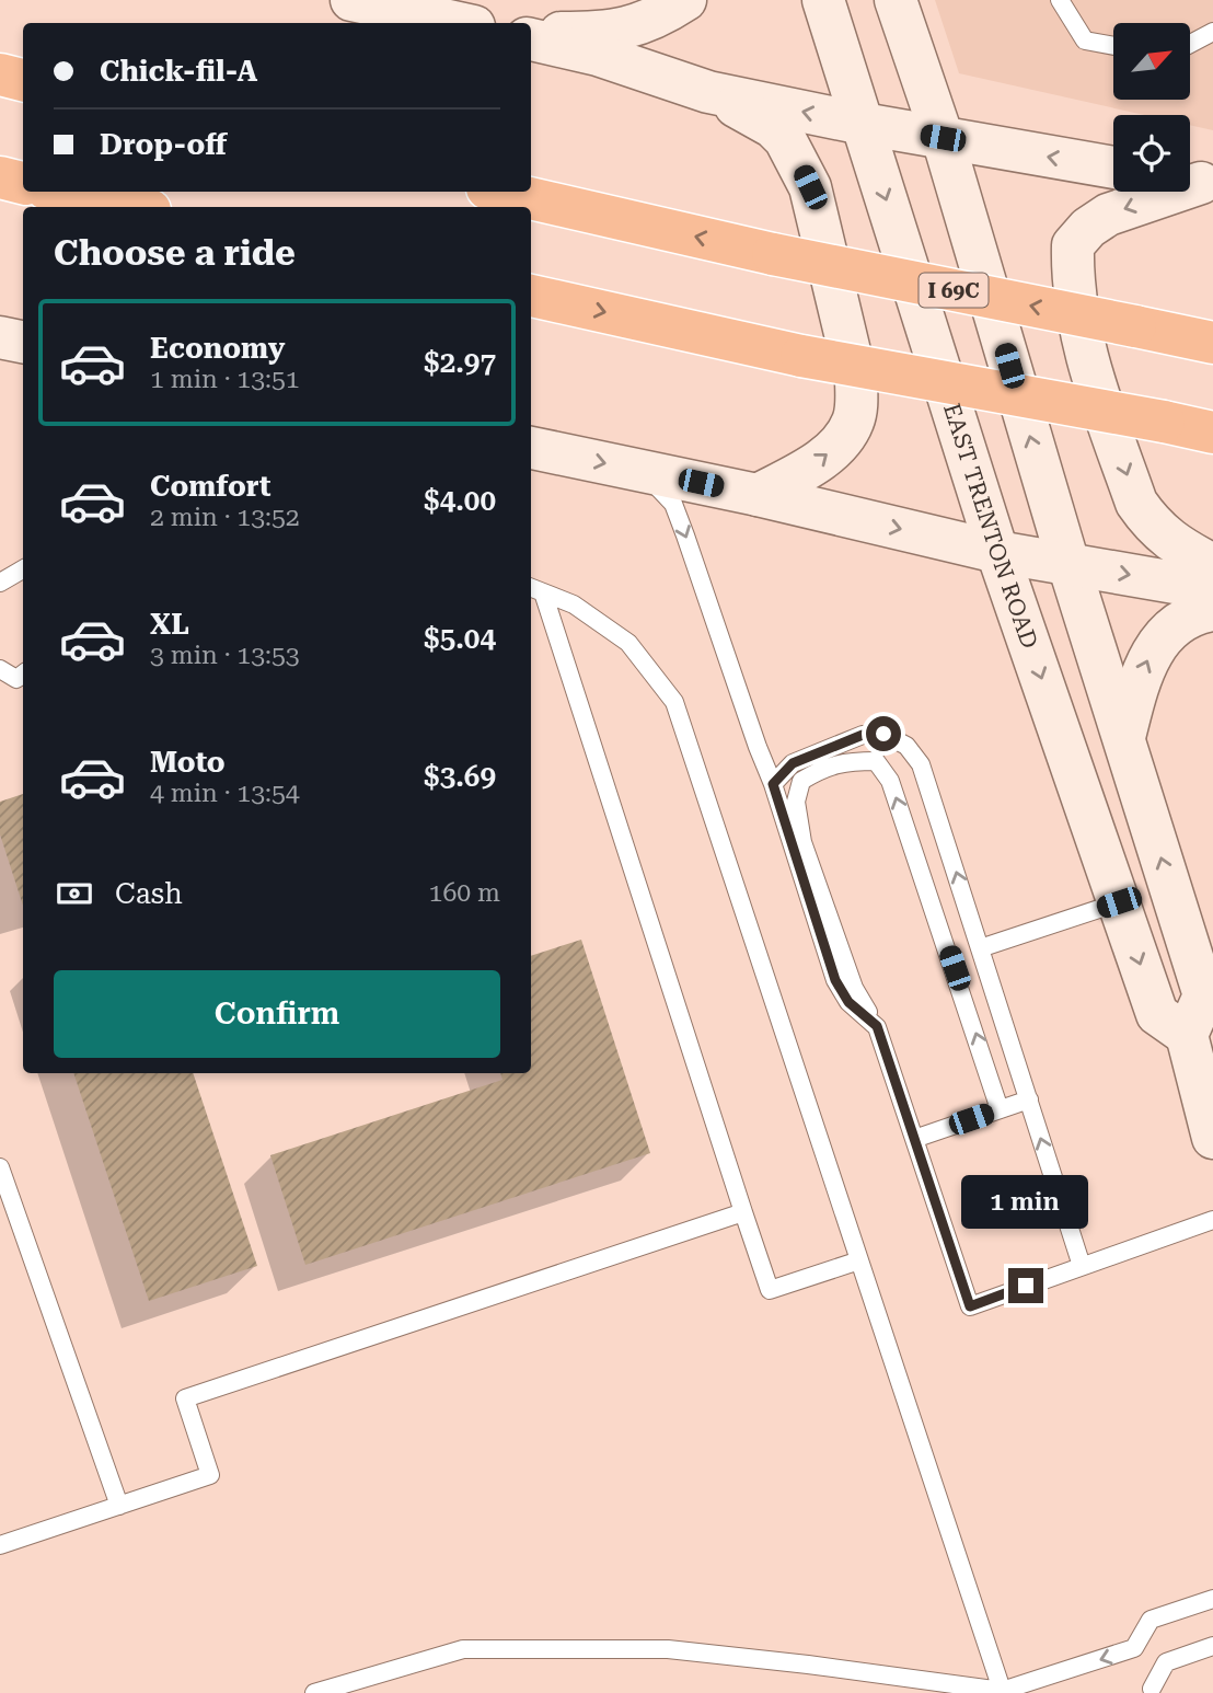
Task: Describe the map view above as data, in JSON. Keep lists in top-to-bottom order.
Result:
{
  "streets": {
    "highway": ["I 69C"],
    "main road": ["EAST TRENTON ROAD"]
  },
  "north": "top right",
  "page": {
    "banner": ["Chick-fil-A", "Drop-off"],
    "heading": "Choose a ride",
    "list": [
      {
        "name": "Economy",
        "note": "1 min · 13:51",
        "value": "$2.97"
      },
      {
        "name": "Comfort",
        "note": "2 min · 13:52",
        "value": "$4.00"
      },
      {
        "name": "XL",
        "note": "3 min · 13:53",
        "value": "$5.04"
      },
      {
        "name": "Moto",
        "note": "4 min · 13:54",
        "value": "$3.69"
      }
    ],
    "pay": ["Cash", "160 m"],
    "buttons": "Confirm",
    "bubble": "1 min"
  }
}
